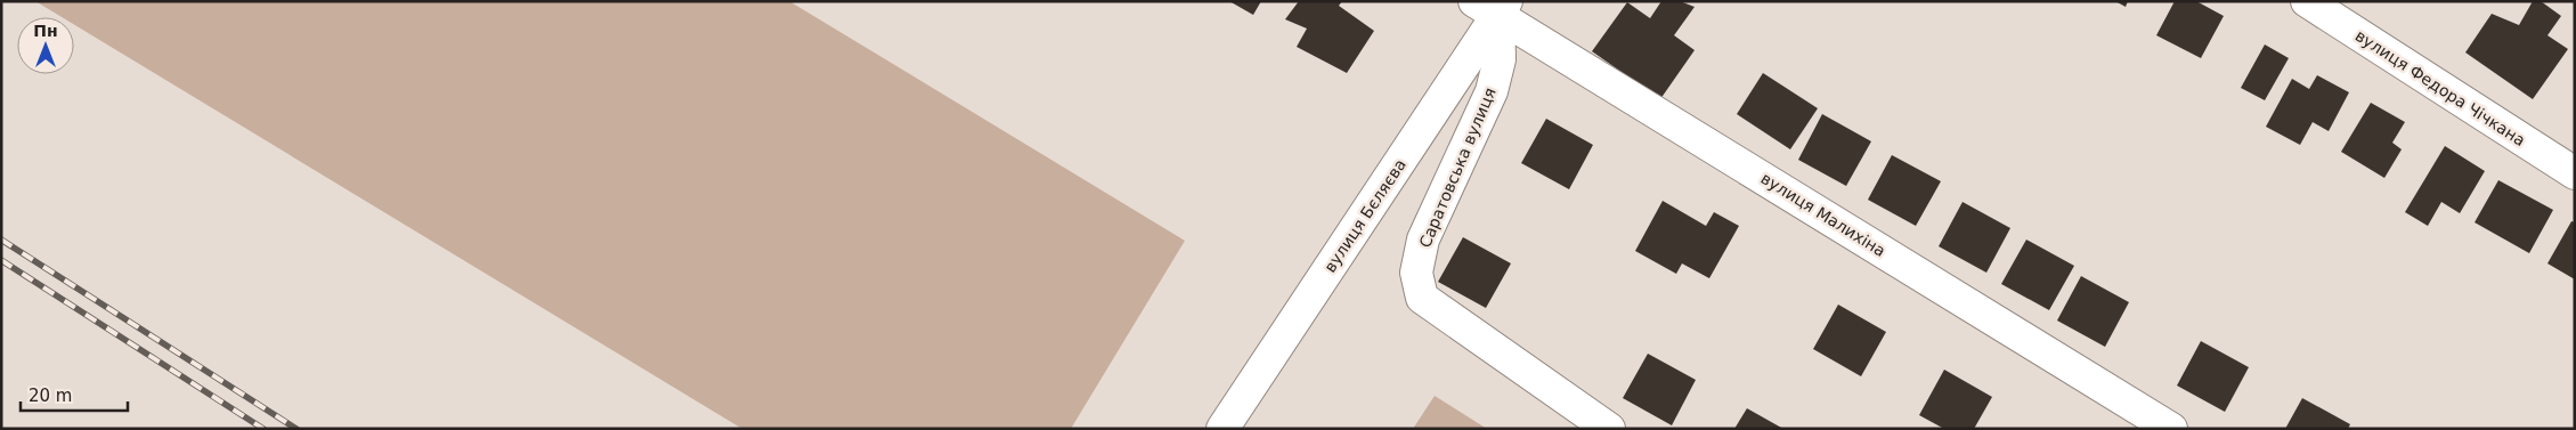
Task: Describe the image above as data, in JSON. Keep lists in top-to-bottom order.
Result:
{
  "streets": {
    "street": [
      "вулиця Федора Чічкана",
      "Саратовська вулиця",
      "вулиця Малихіна",
      "вулиця Бєляєва"
    ]
  },
  "crossings": [
    ["Саратовська вулиця", "вулиця Малихіна"],
    ["Саратовська вулиця", "вулиця Бєляєва"],
    ["вулиця Малихіна", "вулиця Бєляєва"]
  ],
  "scale_bar": "20 m",
  "north": "top"
}
